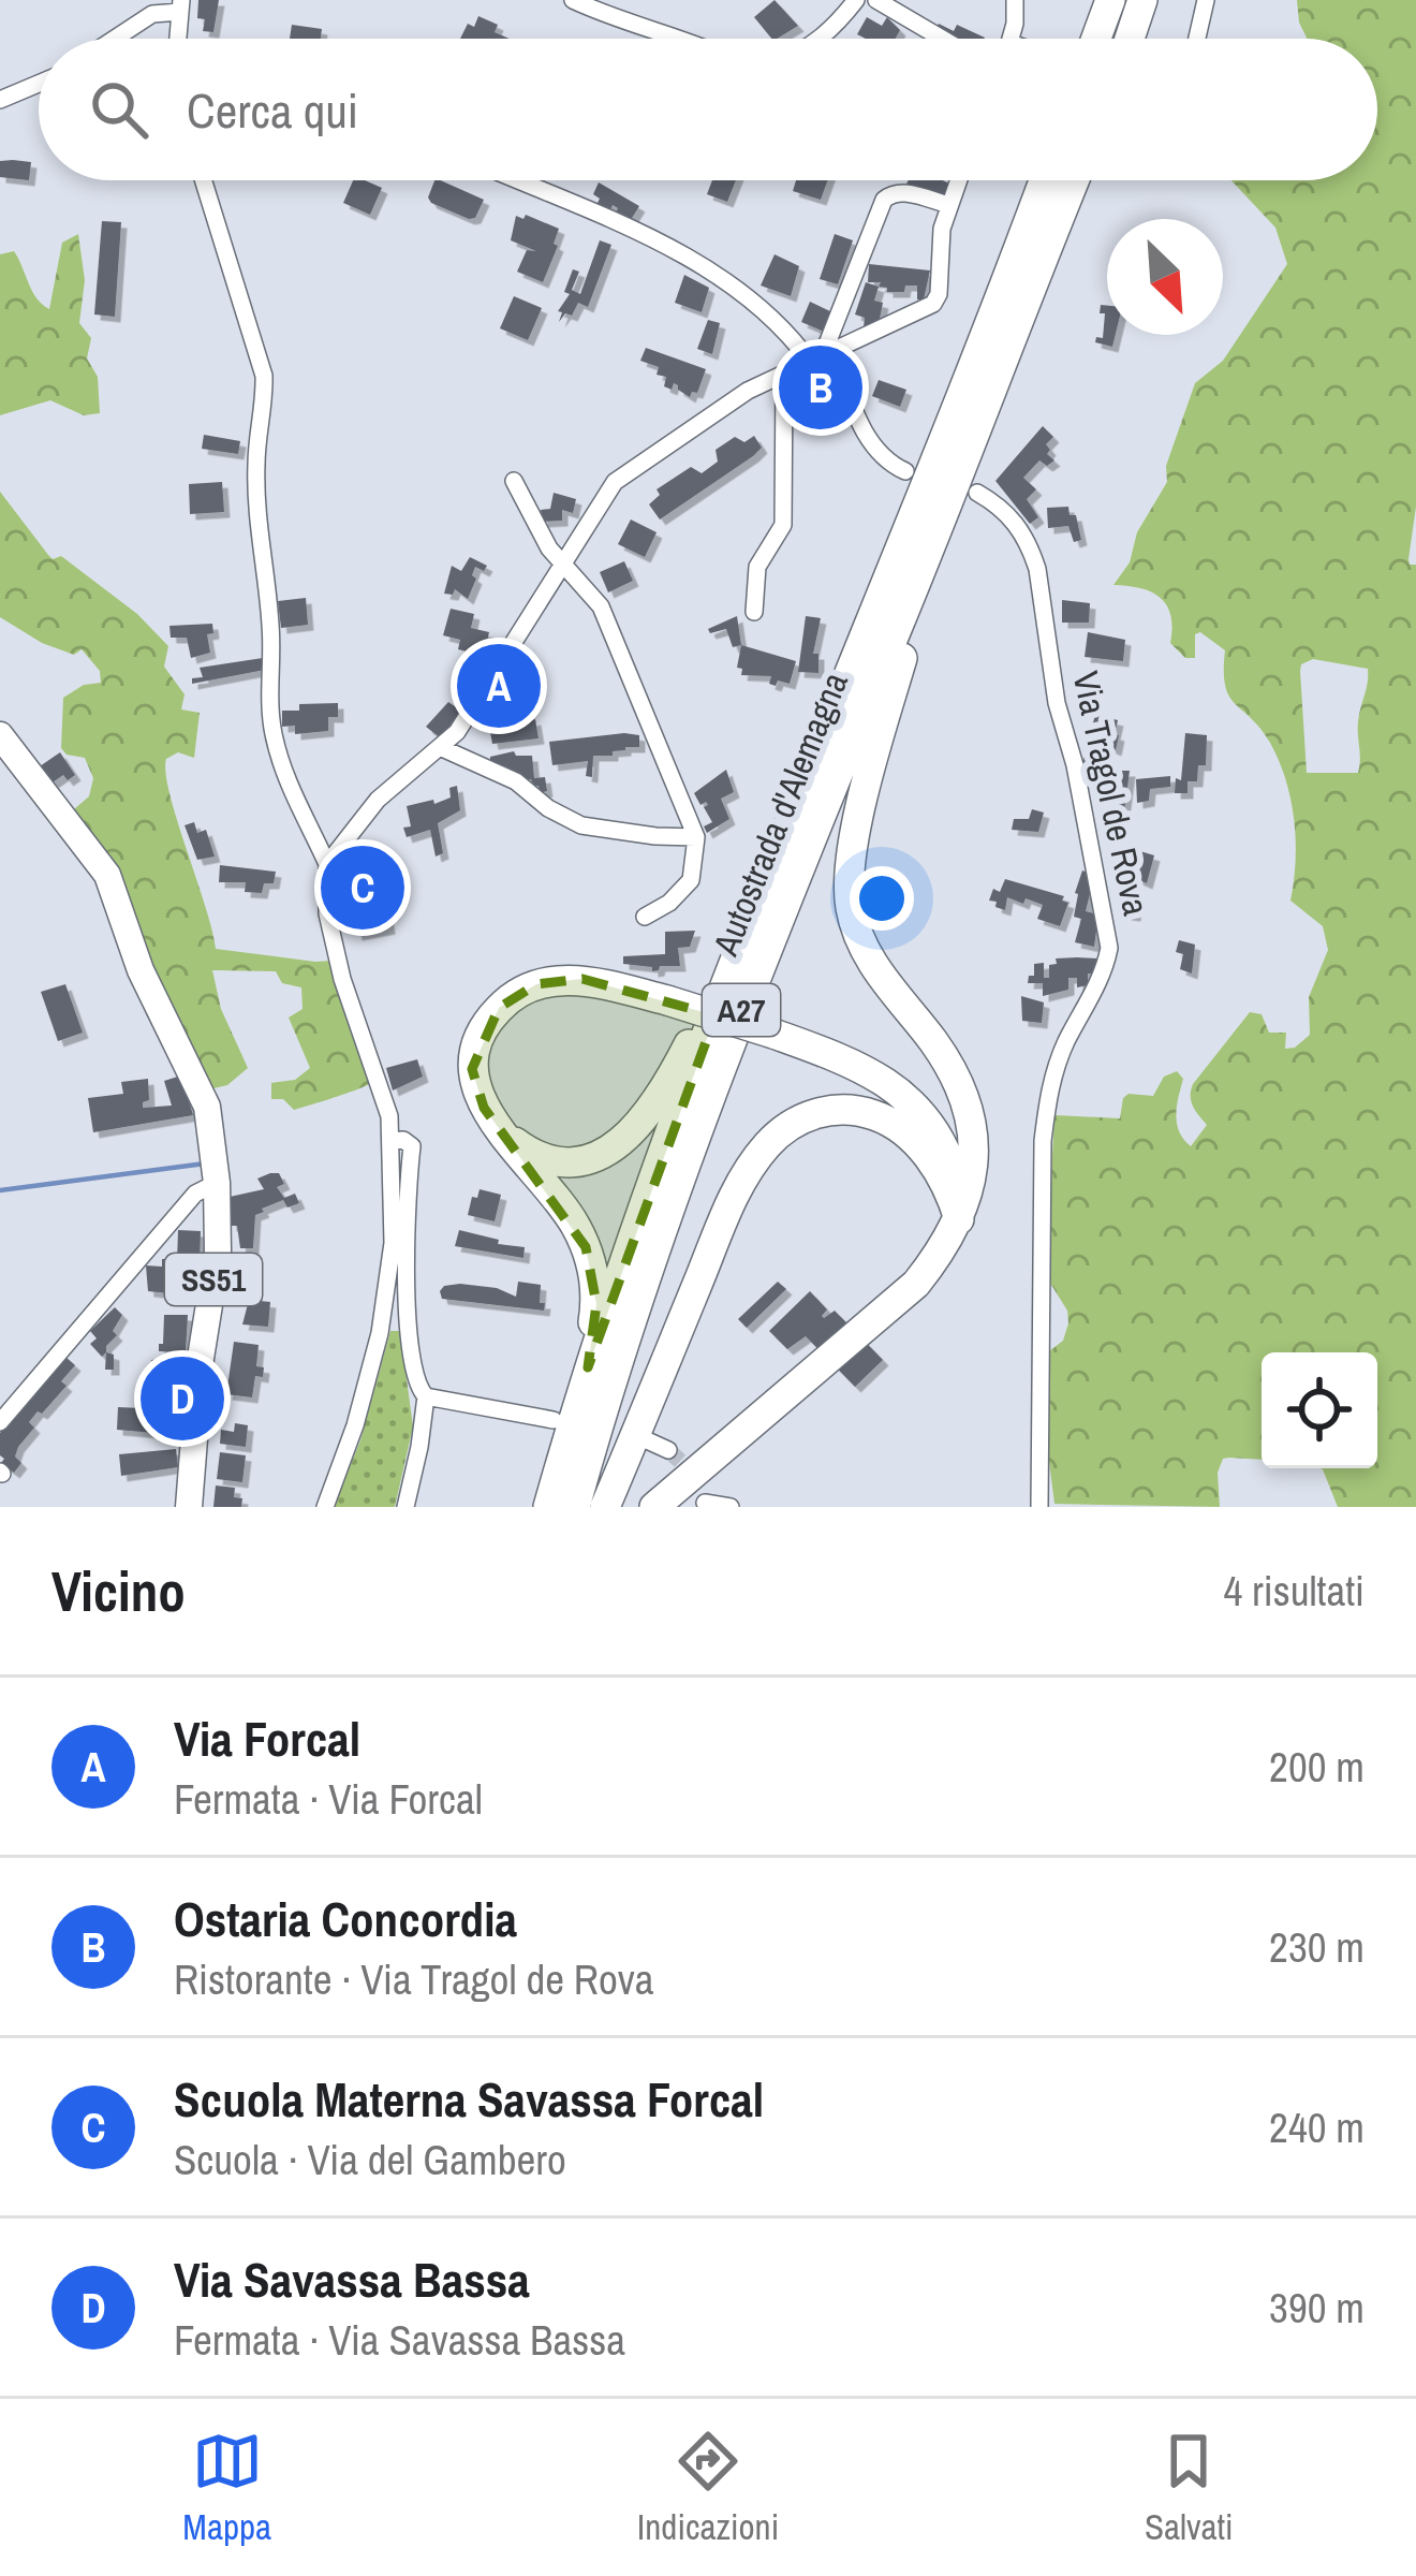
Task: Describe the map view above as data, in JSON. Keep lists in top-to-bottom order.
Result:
{
  "streets": {
    "highway": ["Autostrada d'Alemagna", "A27"],
    "main road": ["SS51"],
    "street": ["Via Tragol de Rova"]
  },
  "crossings": [
    ["Autostrada d'Alemagna", "A27"]
  ],
  "north": "bottom right",
  "page": {
    "search": "Cerca qui",
    "pins": [
      "B",
      "A",
      "C",
      "D"
    ],
    "heading": ["Vicino", "4 risultati"],
    "list": [
      {
        "mark": "A",
        "name": "Via Forcal",
        "note": "Fermata · Via Forcal",
        "value": "200 m"
      },
      {
        "mark": "B",
        "name": "Ostaria Concordia",
        "note": "Ristorante · Via Tragol de Rova",
        "value": "230 m"
      },
      {
        "mark": "C",
        "name": "Scuola Materna Savassa Forcal",
        "note": "Scuola · Via del Gambero",
        "value": "240 m"
      },
      {
        "mark": "D",
        "name": "Via Savassa Bassa",
        "note": "Fermata · Via Savassa Bassa",
        "value": "390 m"
      }
    ],
    "nav": ["Mappa", "Indicazioni", "Salvati"]
  }
}
